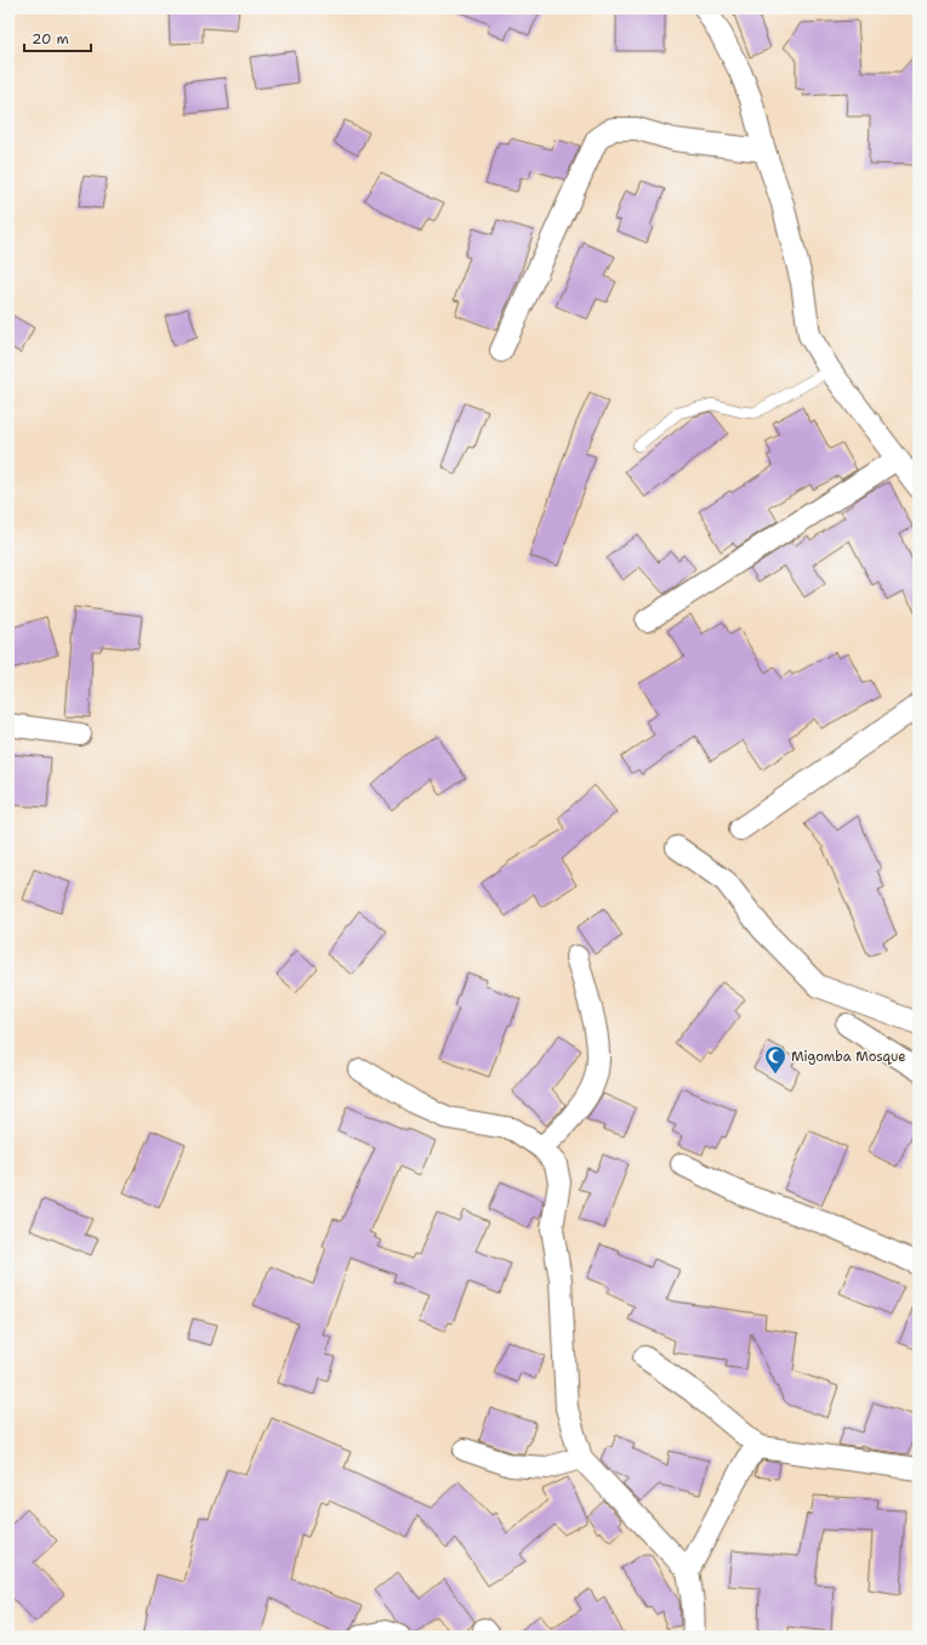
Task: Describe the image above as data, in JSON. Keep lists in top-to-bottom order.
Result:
{
  "places": {
    "mosque": ["Migomba Mosque"]
  },
  "scale_bar": "20 m"
}
